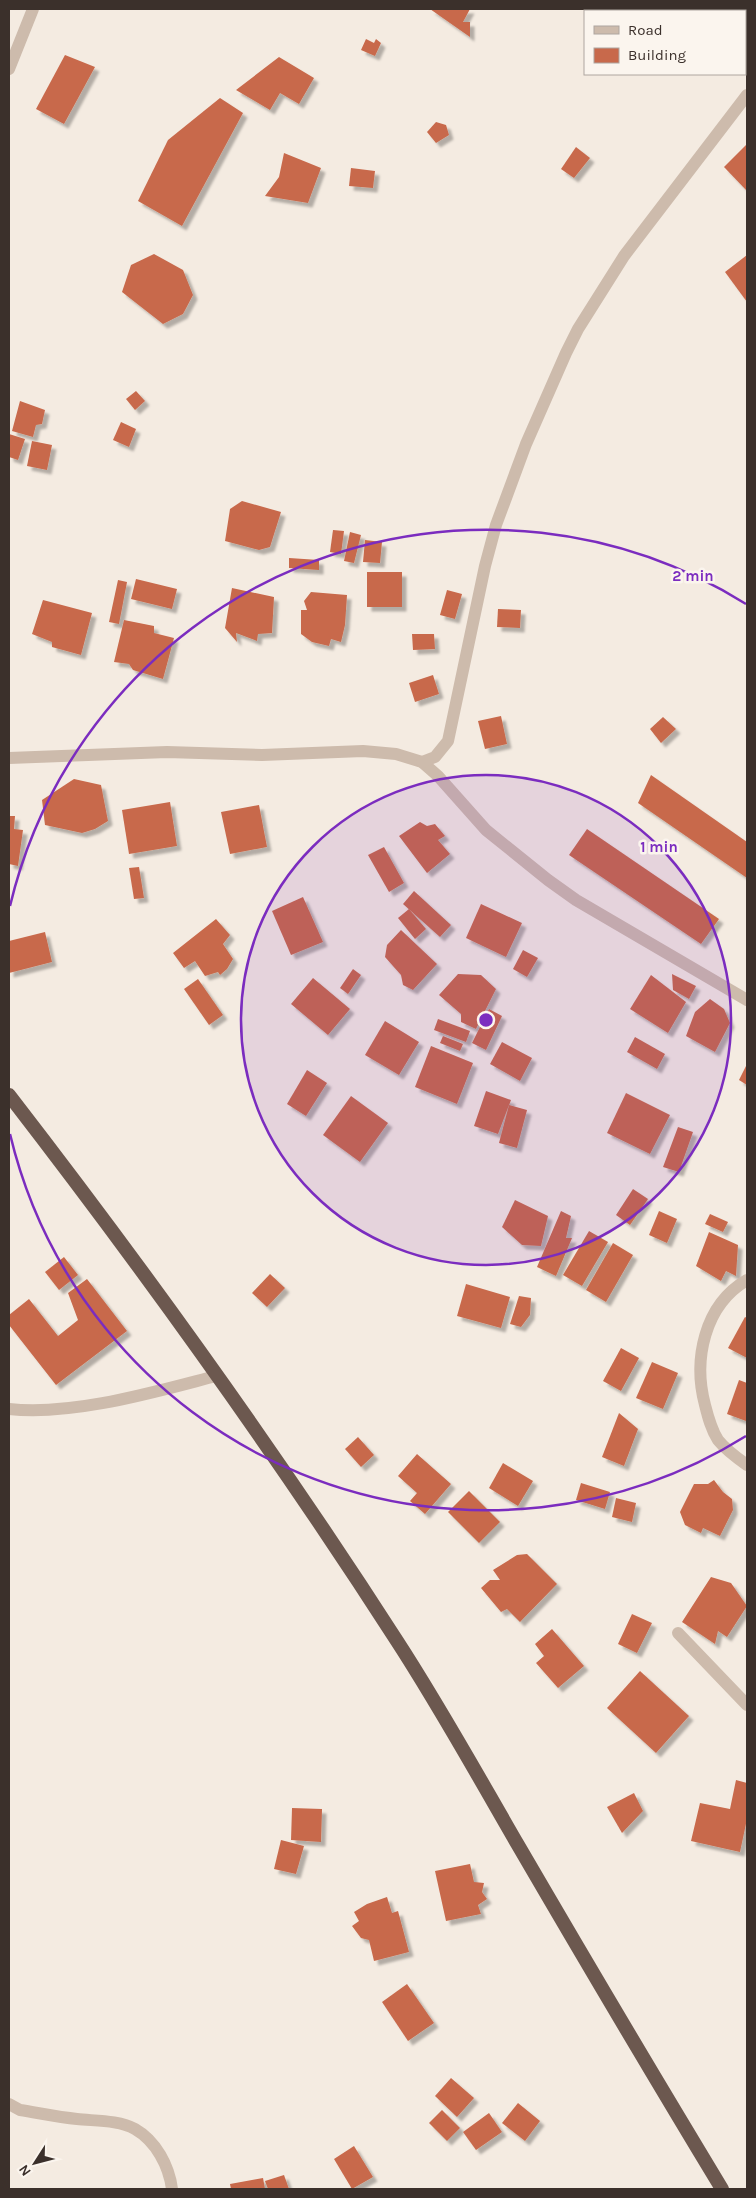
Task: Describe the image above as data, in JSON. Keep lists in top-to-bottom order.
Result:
{
  "legend": ["Road", "Building"],
  "north": "bottom left",
  "rings": ["2 min", "1 min"]
}
